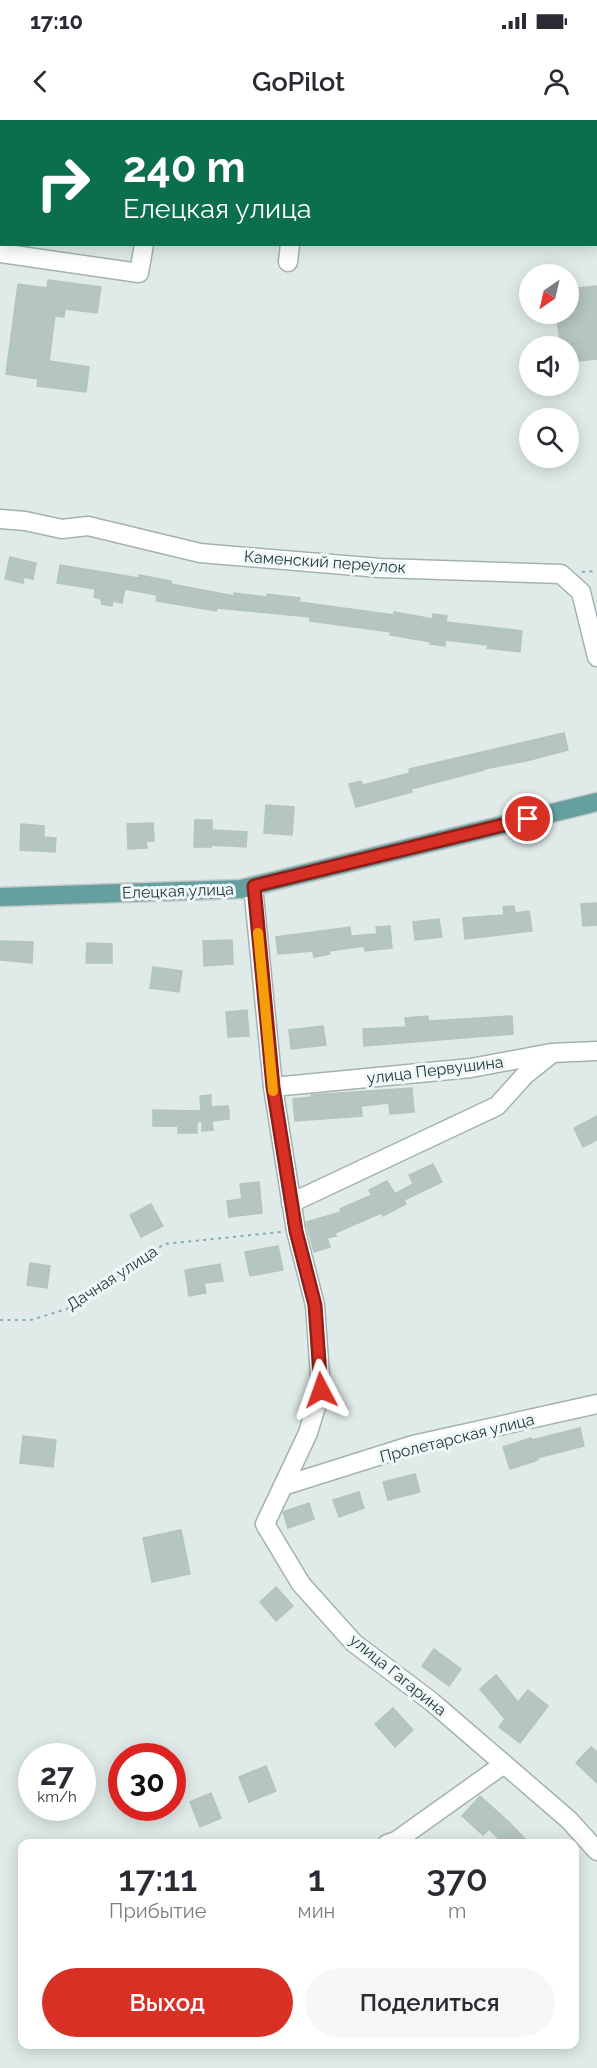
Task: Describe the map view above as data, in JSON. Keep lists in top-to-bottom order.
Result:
{
  "streets": {
    "main road": ["Елецкая улица"],
    "street": [
      "Каменский переулок",
      "улица Первушина",
      "Пролетарская улица",
      "улица Гагарина"
    ],
    "path": ["Дачная улица"]
  },
  "crossings": [
    ["Елецкая улица", "улица Гагарина"],
    ["улица Первушина", "улица Гагарина"],
    ["Дачная улица", "улица Гагарина"],
    ["Пролетарская улица", "улица Гагарина"]
  ],
  "north": "bottom left",
  "page": {
    "status": "17:10",
    "header": "GoPilot",
    "turn": ["240 m", "Елецкая улица"],
    "speed": "27 km/h",
    "limit": "30",
    "eta": [
      "17:11",
      "Прибытие",
      "1",
      "мин",
      "370",
      "m"
    ],
    "buttons": ["Выход", "Поделиться"]
  }
}
